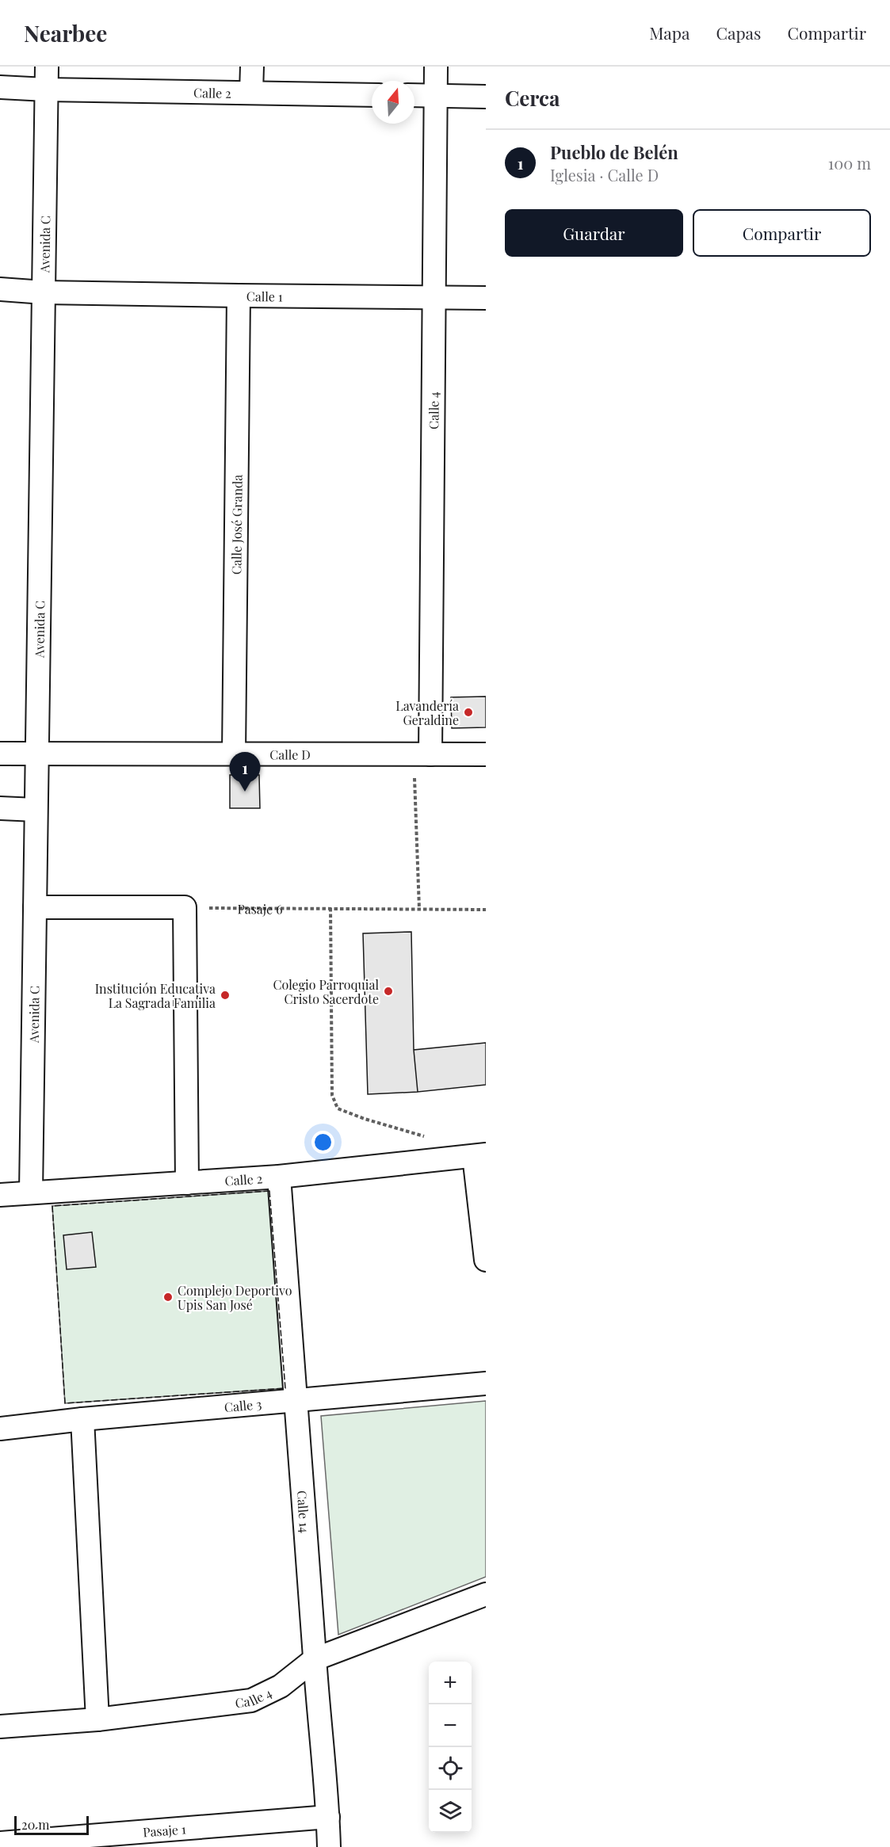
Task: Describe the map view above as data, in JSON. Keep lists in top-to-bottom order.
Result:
{
  "streets": {
    "street": [
      "Calle 2",
      "Avenida C",
      "Calle 1",
      "Calle 4",
      "Calle José Granda",
      "Calle D",
      "Calle 3",
      "Calle 14",
      "Pasaje 1"
    ],
    "path": ["Pasaje 6"]
  },
  "crossings": [
    ["Calle 2", "Avenida C"],
    ["Calle 2", "Calle 14"],
    ["Avenida C", "Calle 1"],
    ["Avenida C", "Calle D"],
    ["Calle 1", "Calle 4"],
    ["Calle 1", "Calle José Granda"],
    ["Calle 4", "Calle D"],
    ["Calle 4", "Calle 14"],
    ["Calle José Granda", "Calle D"],
    ["Calle 3", "Calle 14"],
    ["Calle 14", "Pasaje 1"]
  ],
  "places": [
    "Lavandería Geraldine",
    "Colegio Parroquial Cristo Sacerdote",
    "Institución Educativa La Sagrada Familia",
    "Complejo Deportivo Upis San José"
  ],
  "scale_bar": "20 m",
  "north": "top",
  "page": {
    "header": "Nearbee",
    "nav": ["Mapa", "Capas", "Compartir"],
    "heading": "Cerca",
    "list": [
      {
        "mark": "1",
        "name": "Pueblo de Belén",
        "note": "Iglesia · Calle D",
        "value": "100 m"
      }
    ],
    "buttons": ["Guardar", "Compartir"],
    "pins": "1",
    "map_buttons": ["+", "−"],
    "scale": "20 m"
  }
}
